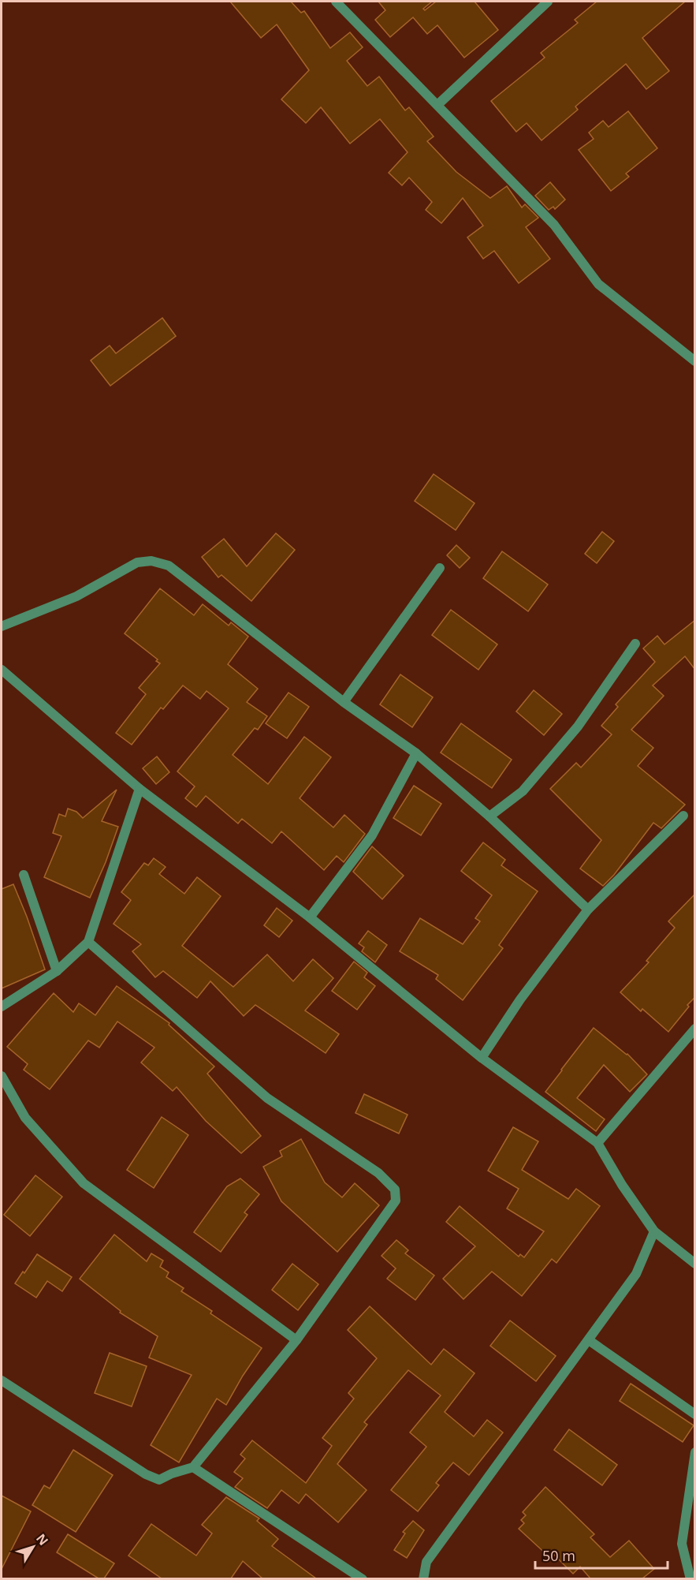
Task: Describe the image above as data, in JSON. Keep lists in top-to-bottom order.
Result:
{
  "scale_bar": "50 m",
  "north": "top right"
}
